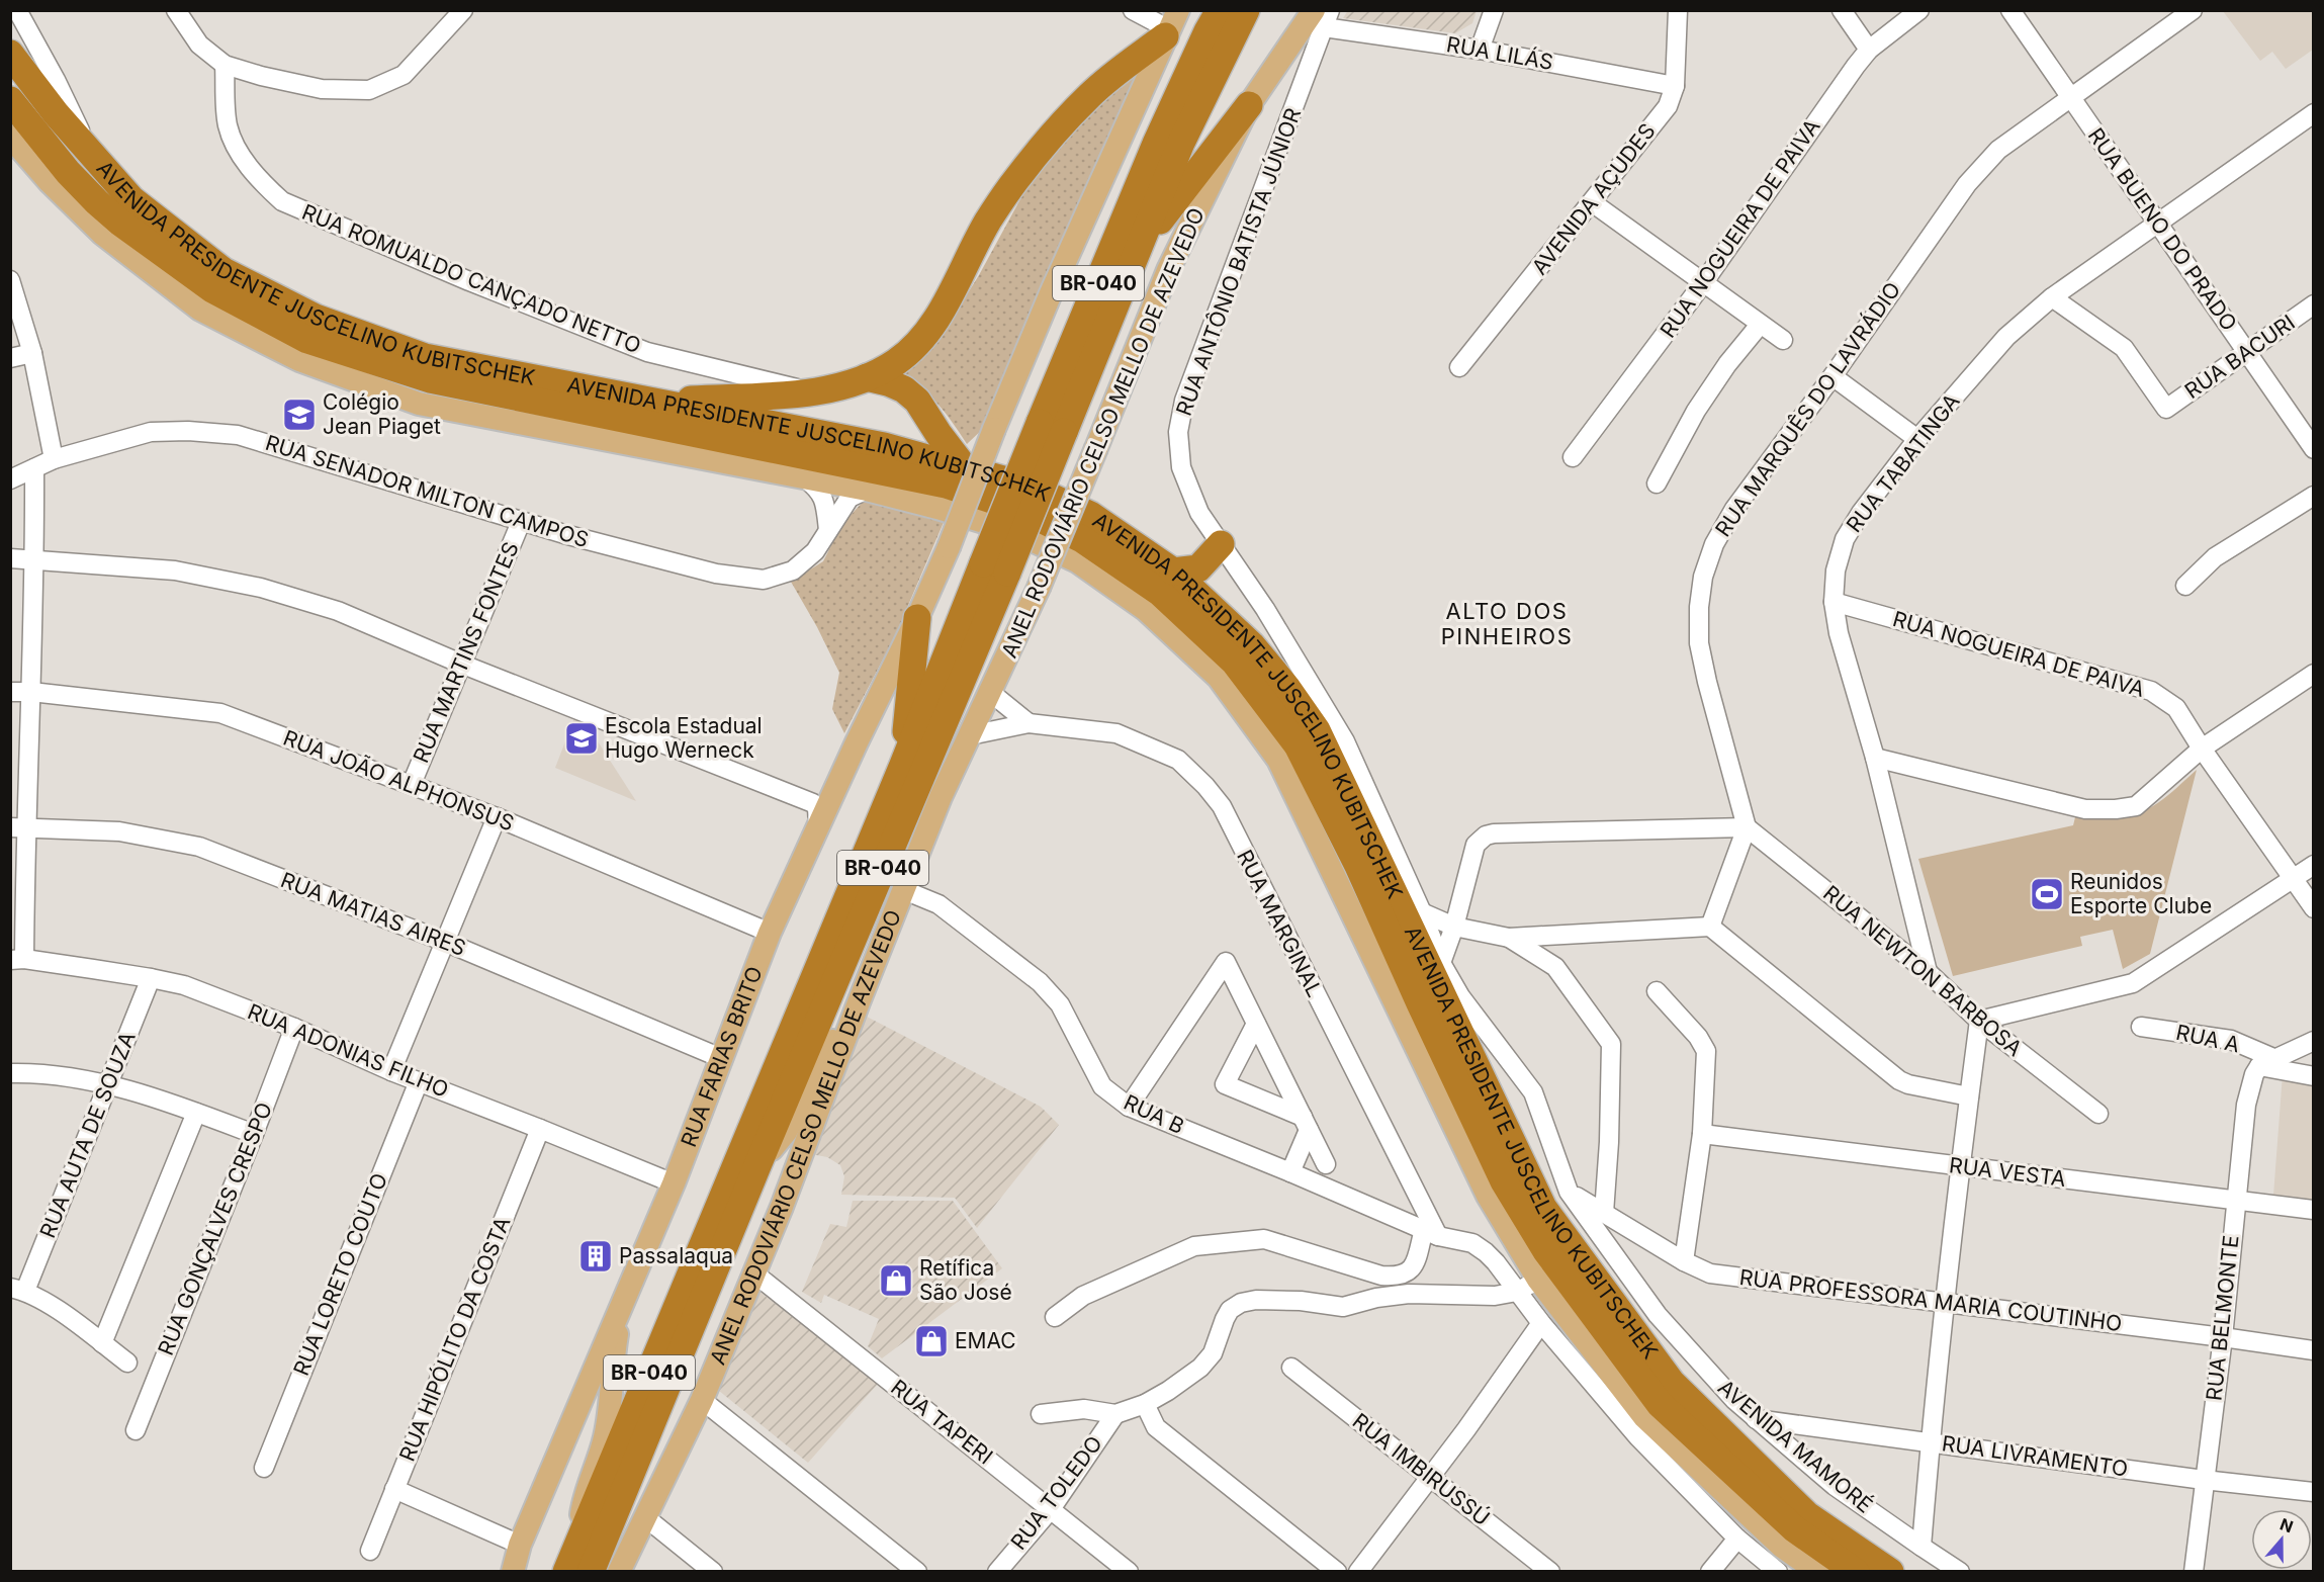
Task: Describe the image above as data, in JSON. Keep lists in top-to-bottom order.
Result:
{
  "streets": {
    "highway": ["AVENIDA PRESIDENTE JUSCELINO KUBITSCHEK", "BR-040", "ANEL RODOVIÁRIO CELSO MELLO DE AZEVEDO"],
    "main road": ["RUA FARIAS BRITO"],
    "street": [
      "RUA LILÁS",
      "AVENIDA AÇUDES",
      "RUA NOGUEIRA DE PAIVA",
      "RUA BUENO DO PRADO",
      "RUA ANTÔNIO BATISTA JÚNIOR",
      "RUA ROMUALDO CANÇADO NETTO",
      "RUA BACURI",
      "RUA MARQUÊS DO LAVRÁDIO",
      "RUA TABATINGA",
      "RUA SENADOR MILTON CAMPOS",
      "RUA MARTINS FONTES",
      "RUA JOÃO ALPHONSUS",
      "RUA MATIAS AIRES",
      "RUA MARGINAL",
      "RUA NEWTON BARBOSA",
      "RUA A",
      "RUA ADONIAS FILHO",
      "RUA B",
      "RUA AUTA DE SOUZA",
      "RUA VESTA",
      "RUA GONÇALVES CRESPO",
      "RUA LORETO COUTO",
      "RUA PROFESSORA MARIA COUTINHO",
      "RUA BELMONTE",
      "RUA HIPÓLITO DA COSTA",
      "RUA TAPERI",
      "AVENIDA MAMORÉ",
      "RUA LIVRAMENTO",
      "RUA IMBIRUSSÚ",
      "RUA TOLEDO"
    ]
  },
  "crossings": [
    ["RUA LILÁS", "AVENIDA AÇUDES"],
    ["RUA LILÁS", "RUA ANTÔNIO BATISTA JÚNIOR"],
    ["RUA LILÁS", "ANEL RODOVIÁRIO CELSO MELLO DE AZEVEDO"],
    ["RUA NOGUEIRA DE PAIVA", "RUA TABATINGA"],
    ["RUA BUENO DO PRADO", "RUA BACURI"],
    ["RUA BUENO DO PRADO", "RUA MARQUÊS DO LAVRÁDIO"],
    ["RUA BUENO DO PRADO", "RUA TABATINGA"],
    ["RUA ANTÔNIO BATISTA JÚNIOR", "ANEL RODOVIÁRIO CELSO MELLO DE AZEVEDO"],
    ["RUA ANTÔNIO BATISTA JÚNIOR", "AVENIDA MAMORÉ"],
    ["AVENIDA PRESIDENTE JUSCELINO KUBITSCHEK", "RUA SENADOR MILTON CAMPOS"],
    ["RUA BACURI", "RUA TABATINGA"],
    ["RUA MARQUÊS DO LAVRÁDIO", "RUA NEWTON BARBOSA"],
    ["ANEL RODOVIÁRIO CELSO MELLO DE AZEVEDO", "RUA MARGINAL"],
    ["ANEL RODOVIÁRIO CELSO MELLO DE AZEVEDO", "RUA B"],
    ["ANEL RODOVIÁRIO CELSO MELLO DE AZEVEDO", "RUA TAPERI"],
    ["RUA TABATINGA", "RUA NEWTON BARBOSA"],
    ["RUA SENADOR MILTON CAMPOS", "RUA MARTINS FONTES"],
    ["RUA MARTINS FONTES", "RUA JOÃO ALPHONSUS"],
    ["RUA JOÃO ALPHONSUS", "RUA FARIAS BRITO"],
    ["RUA MATIAS AIRES", "RUA FARIAS BRITO"],
    ["RUA MARGINAL", "RUA B"],
    ["RUA A", "RUA BELMONTE"],
    ["RUA ADONIAS FILHO", "RUA FARIAS BRITO"],
    ["RUA ADONIAS FILHO", "RUA AUTA DE SOUZA"],
    ["RUA ADONIAS FILHO", "RUA GONÇALVES CRESPO"],
    ["RUA ADONIAS FILHO", "RUA LORETO COUTO"],
    ["RUA ADONIAS FILHO", "RUA HIPÓLITO DA COSTA"],
    ["RUA VESTA", "RUA BELMONTE"],
    ["RUA PROFESSORA MARIA COUTINHO", "RUA BELMONTE"],
    ["RUA PROFESSORA MARIA COUTINHO", "AVENIDA MAMORÉ"],
    ["RUA BELMONTE", "RUA LIVRAMENTO"],
    ["RUA TAPERI", "RUA TOLEDO"],
    ["AVENIDA MAMORÉ", "RUA LIVRAMENTO"]
  ],
  "districts": ["ALTO DOS PINHEIROS"],
  "places": {
    "school or university": ["Colégio Jean Piaget", "Escola Estadual Hugo Werneck"],
    "sports": ["Reunidos Esporte Clube"],
    "building": ["Passalaqua"],
    "shop": ["Retífica São José", "EMAC"]
  },
  "north": "top"
}
